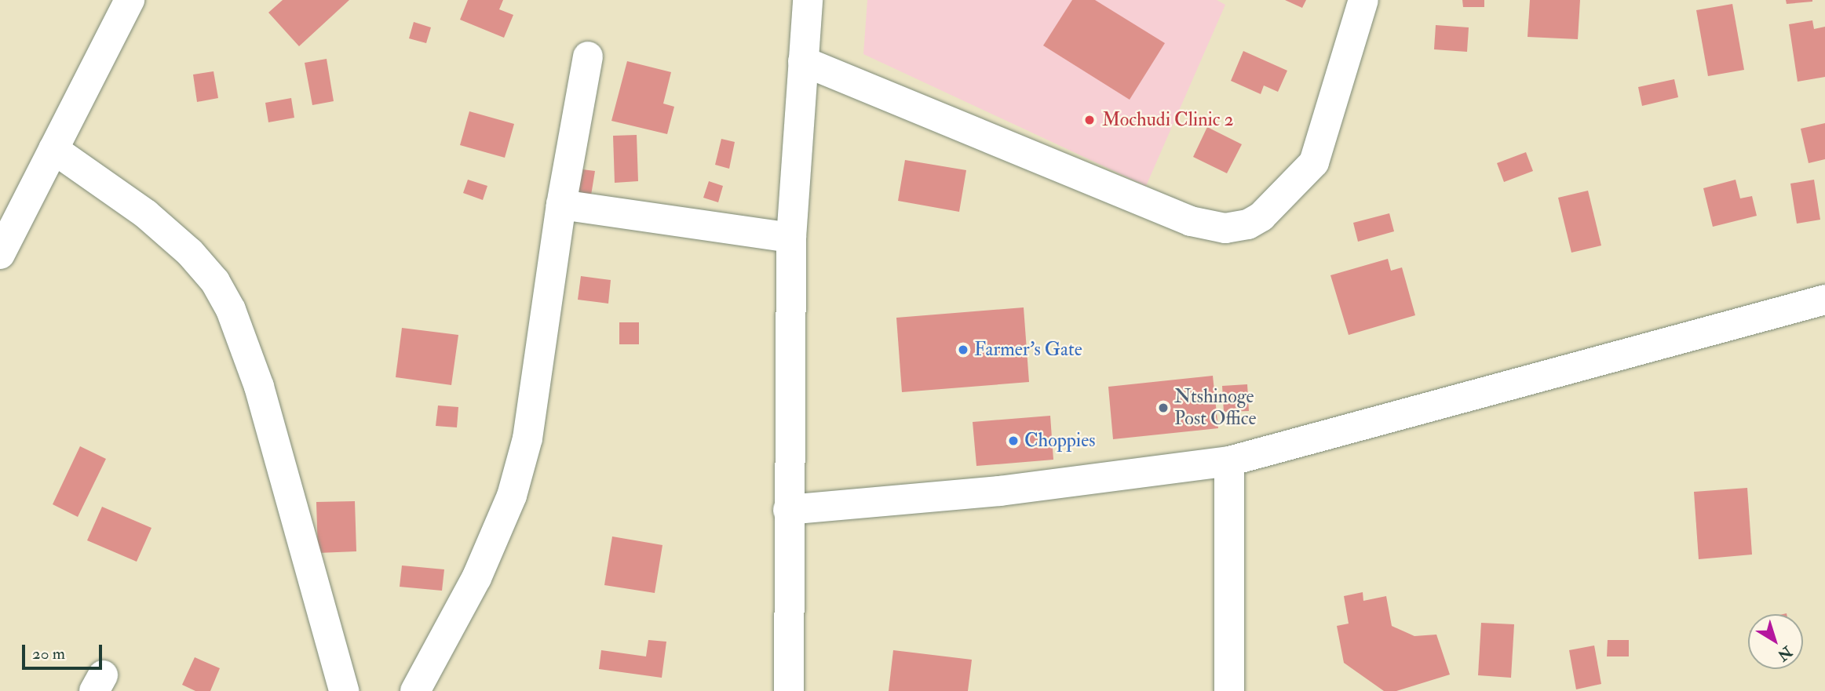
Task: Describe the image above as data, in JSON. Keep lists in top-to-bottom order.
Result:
{
  "places": [
    "Mochudi Clinic 2",
    "Farmer's Gate",
    "Ntshinoge Post Office",
    "Choppies"
  ],
  "scale_bar": "20 m",
  "north": "bottom right"
}
